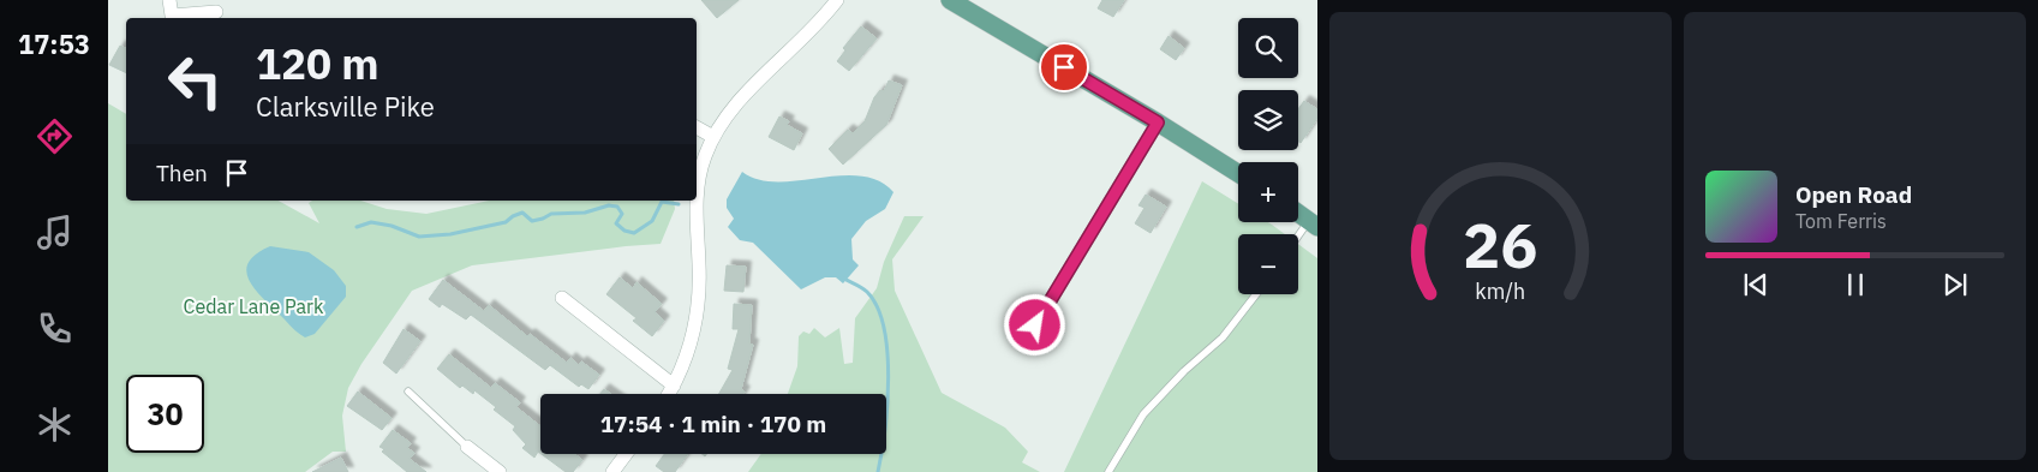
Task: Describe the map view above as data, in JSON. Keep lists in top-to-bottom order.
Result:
{
  "parks": ["Cedar Lane Park"],
  "page": {
    "tabs": "17:53",
    "map_buttons": ["+", "−"],
    "turn": ["120 m", "Clarksville Pike"],
    "then": "Then",
    "song": ["Open Road", "Tom Ferris"],
    "limit": "30",
    "trip": "17:54 · 1 min · 170 m",
    "gauge": ["26", "km/h"]
  }
}
